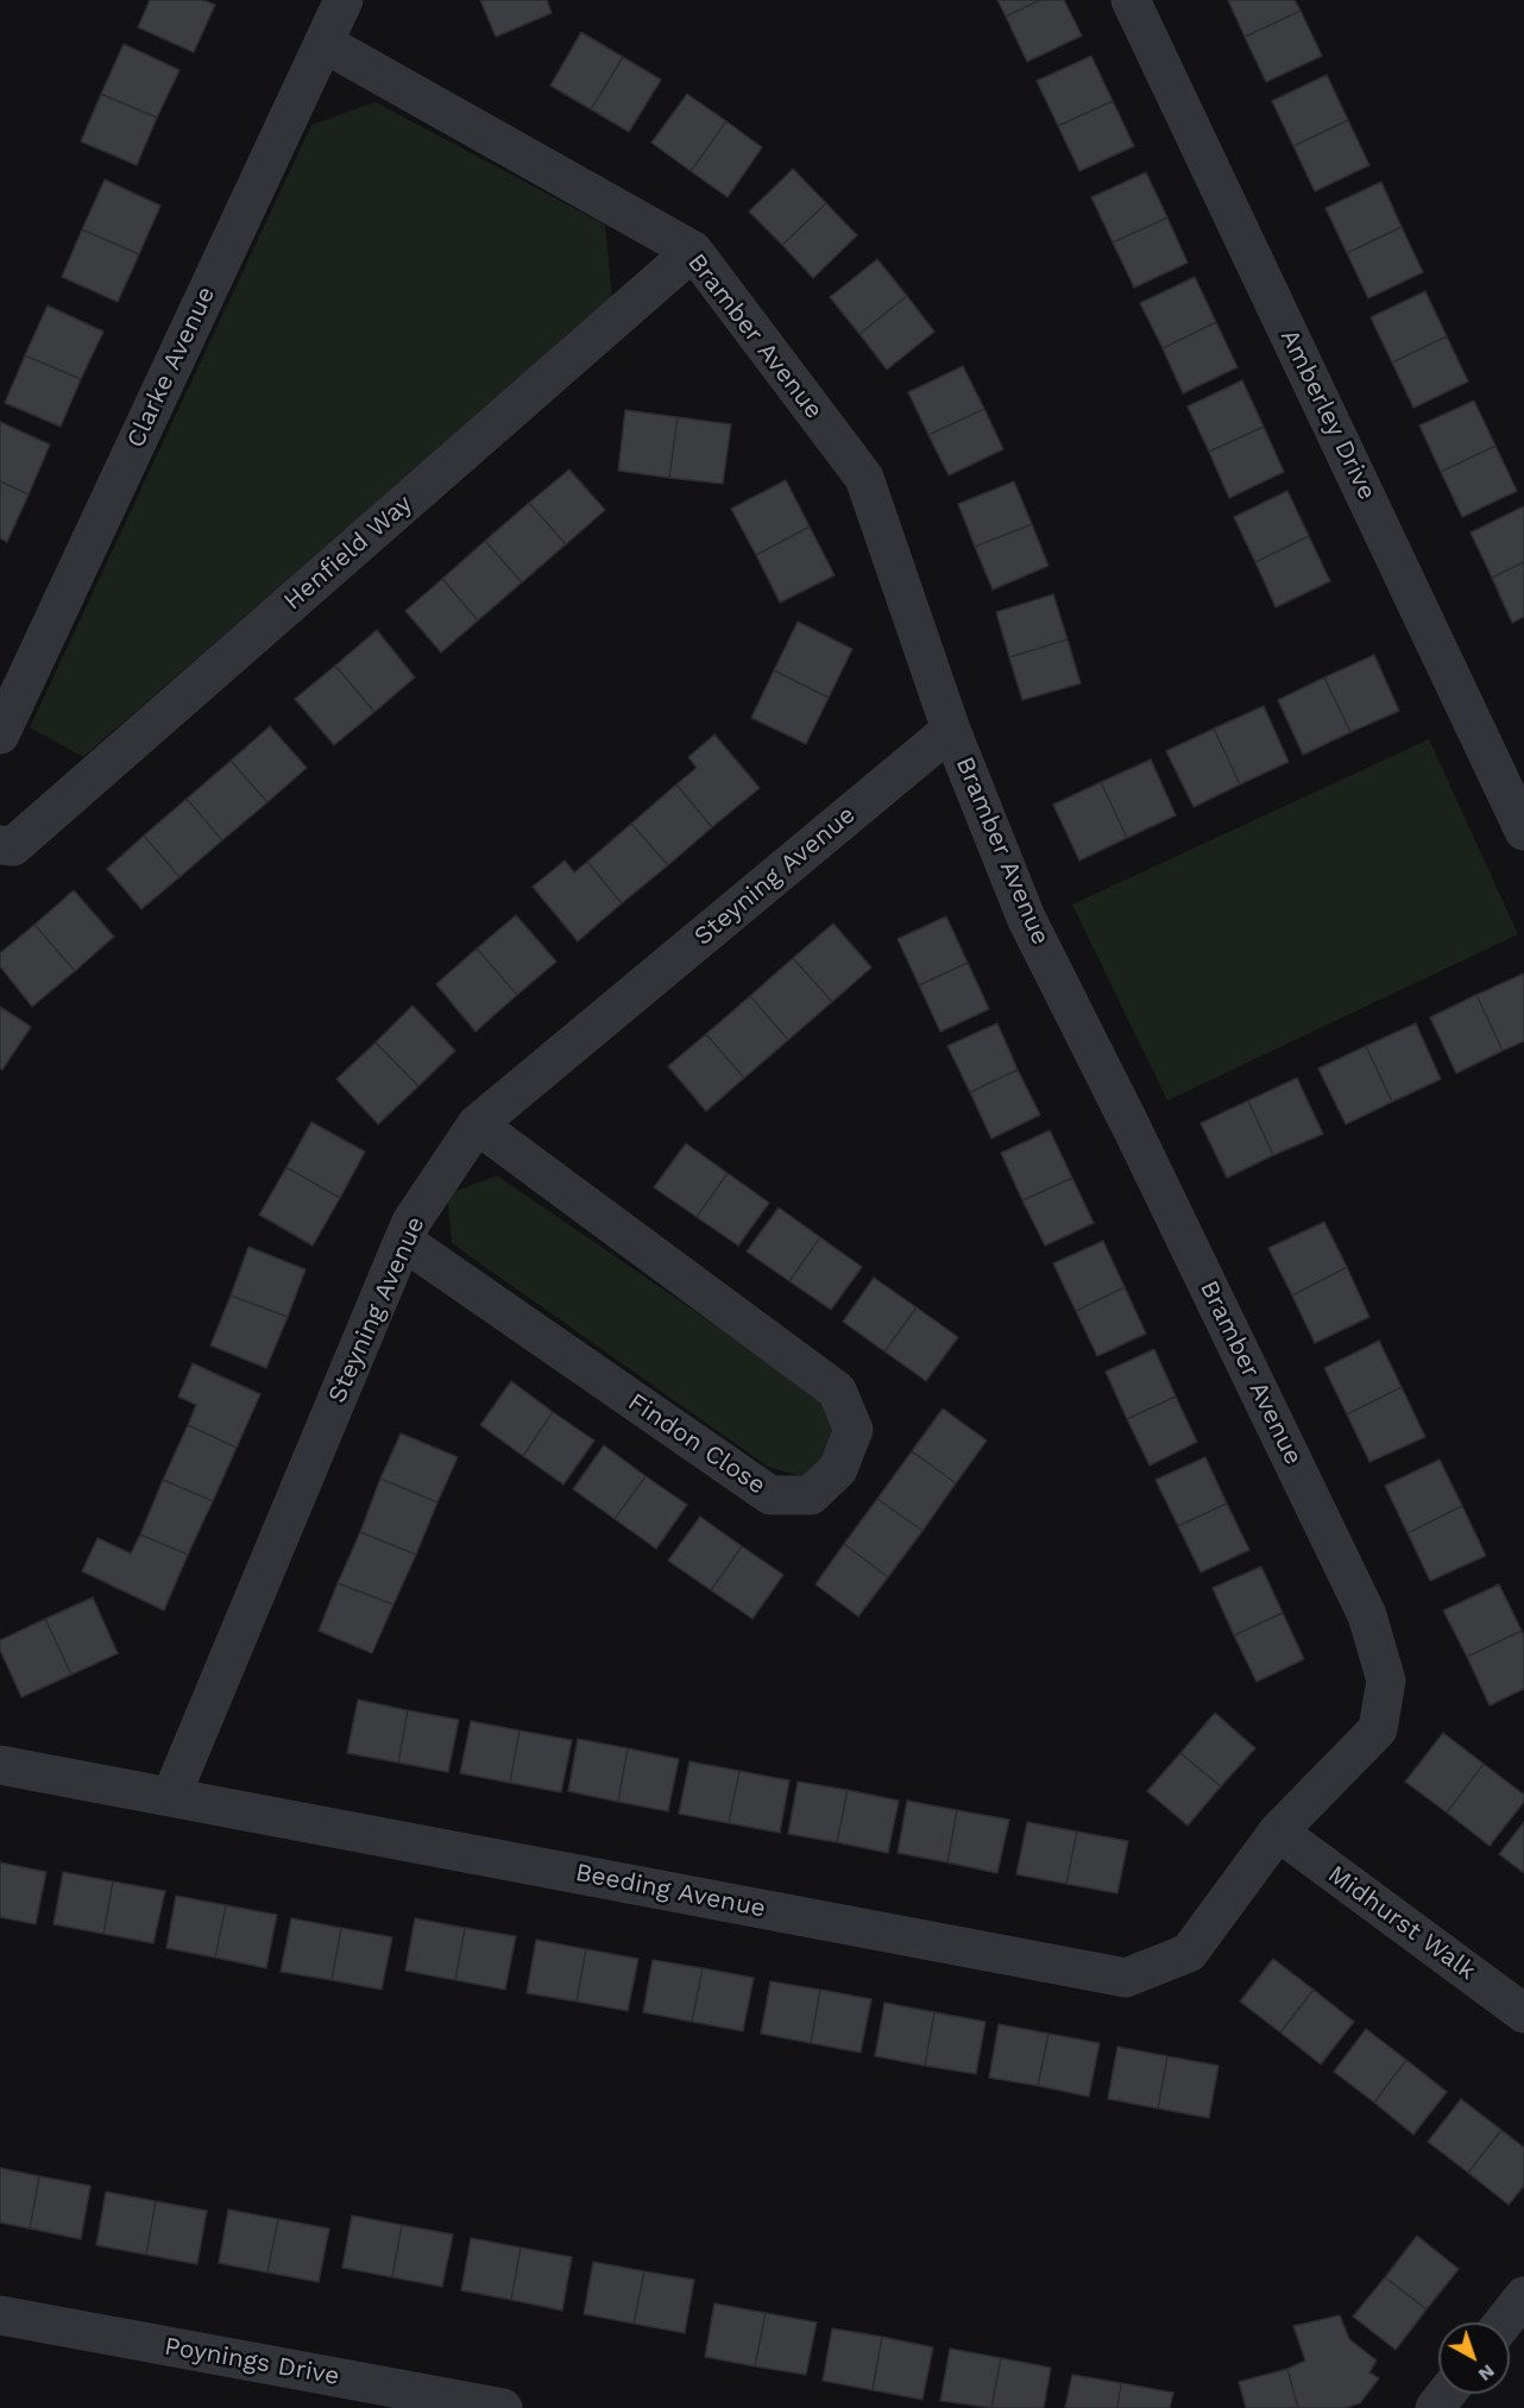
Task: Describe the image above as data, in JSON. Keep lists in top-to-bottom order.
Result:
{
  "streets": {
    "street": [
      "Bramber Avenue",
      "Clarke Avenue",
      "Amberley Drive",
      "Henfield Way",
      "Steyning Avenue",
      "Findon Close",
      "Beeding Avenue",
      "Midhurst Walk",
      "Poynings Drive"
    ]
  },
  "crossings": [
    ["Bramber Avenue", "Clarke Avenue"],
    ["Bramber Avenue", "Henfield Way"],
    ["Bramber Avenue", "Steyning Avenue"],
    ["Bramber Avenue", "Beeding Avenue"],
    ["Bramber Avenue", "Midhurst Walk"],
    ["Steyning Avenue", "Findon Close"],
    ["Steyning Avenue", "Beeding Avenue"],
    ["Beeding Avenue", "Midhurst Walk"]
  ],
  "north": "bottom right"
}
